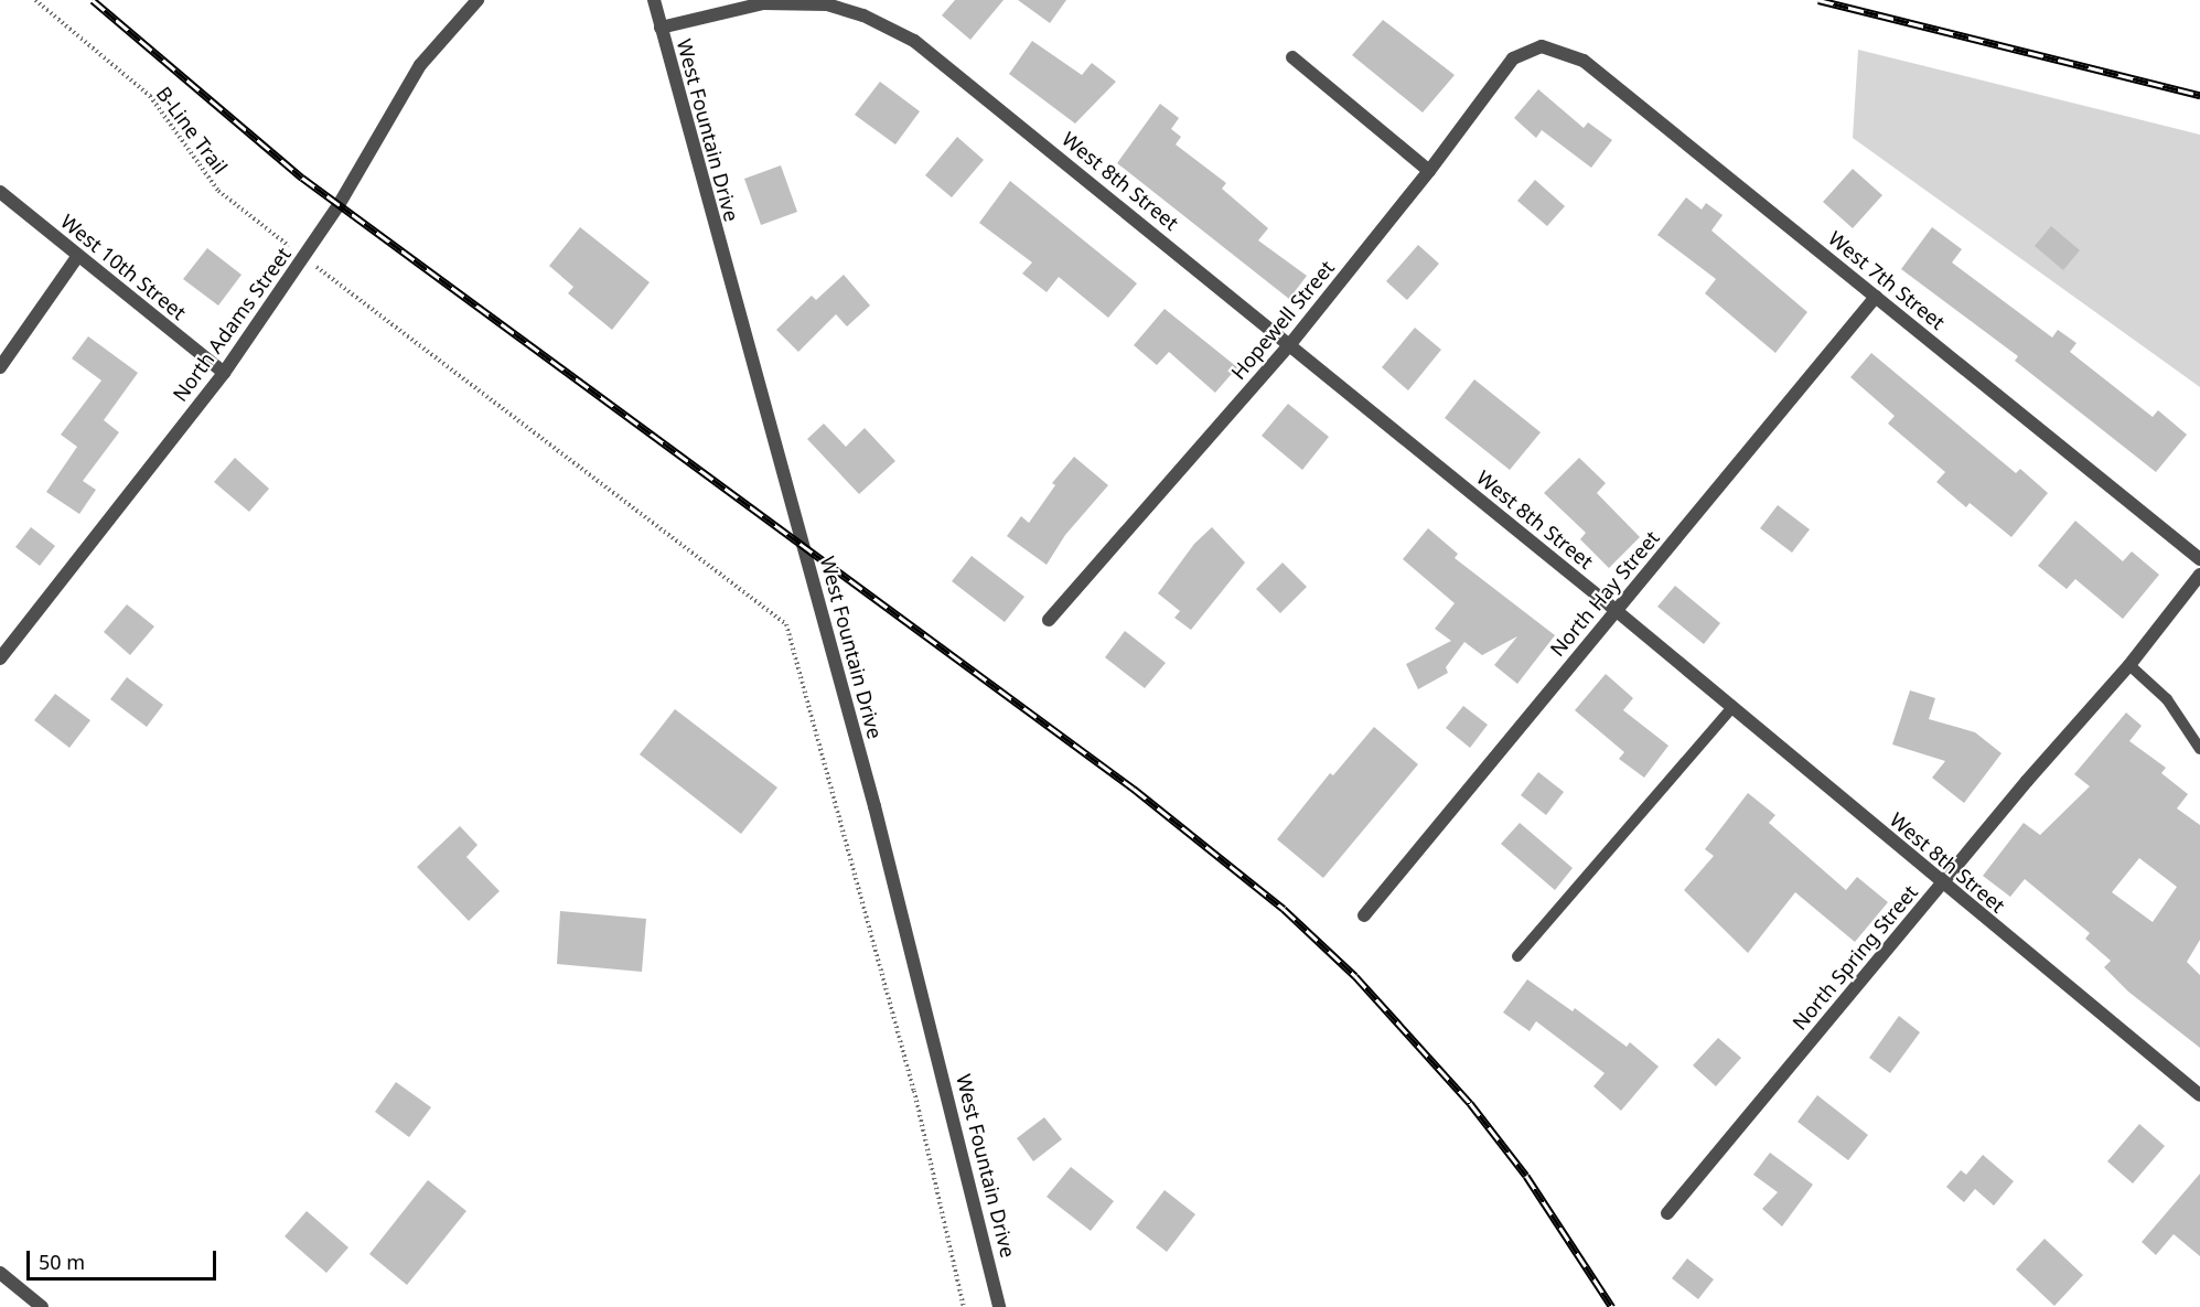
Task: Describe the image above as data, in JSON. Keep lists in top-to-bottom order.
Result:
{
  "streets": {
    "street": [
      "West Fountain Drive",
      "West 8th Street",
      "West 10th Street",
      "West 7th Street",
      "Hopewell Street",
      "North Adams Street",
      "North Hay Street",
      "North Spring Street"
    ],
    "path": ["B-Line Trail"]
  },
  "crossings": [
    ["West Fountain Drive", "West 8th Street"],
    ["West 8th Street", "Hopewell Street"],
    ["West 8th Street", "North Hay Street"],
    ["West 8th Street", "North Spring Street"],
    ["West 10th Street", "North Adams Street"],
    ["West 7th Street", "Hopewell Street"],
    ["West 7th Street", "North Hay Street"]
  ],
  "scale_bar": "50 m"
}
